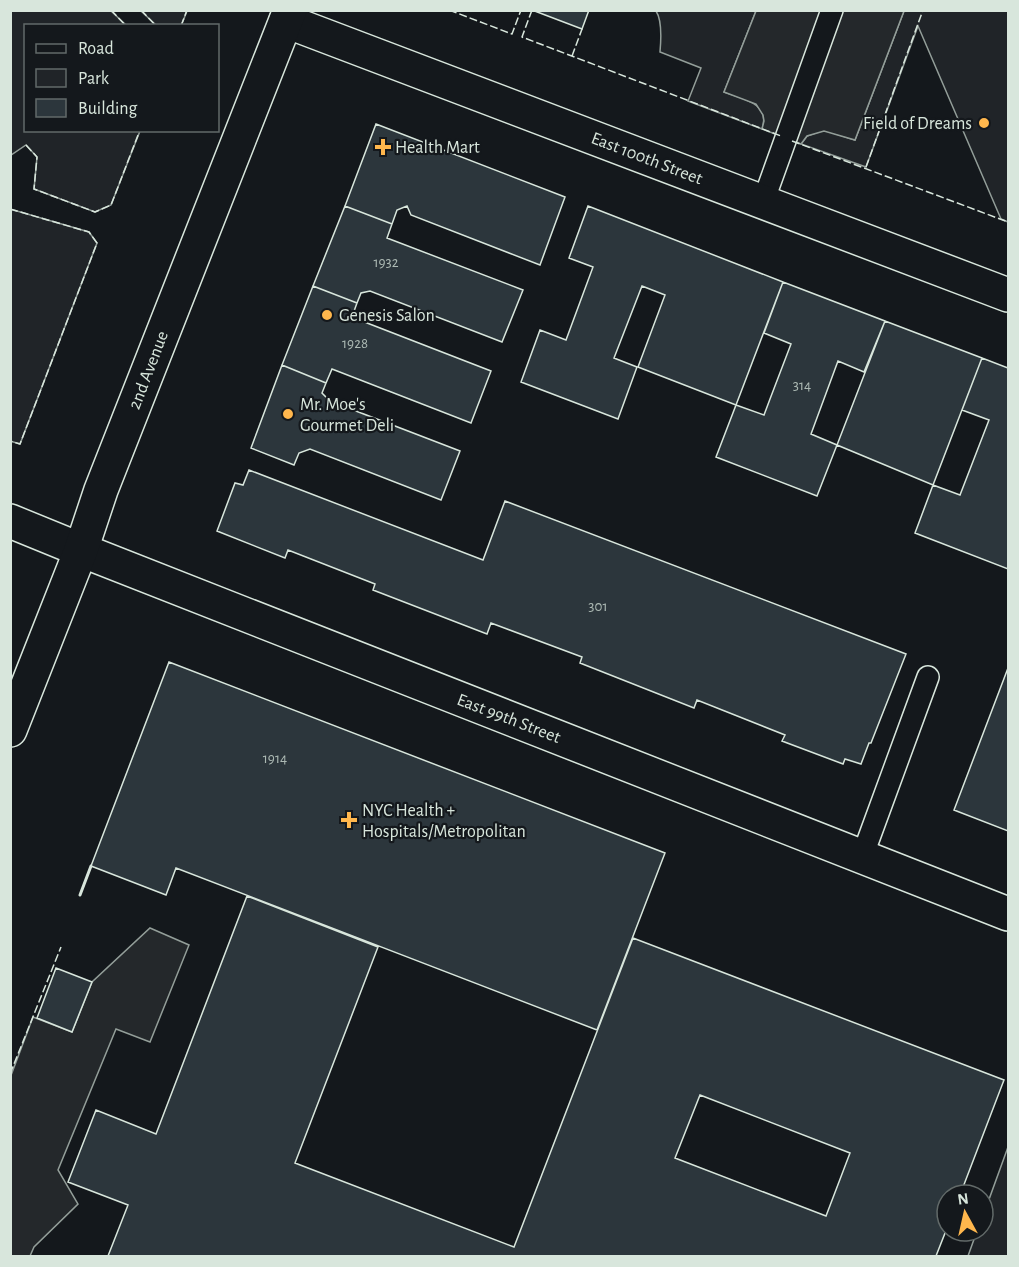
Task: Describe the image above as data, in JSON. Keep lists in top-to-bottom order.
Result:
{
  "streets": {
    "street": ["East 100th Street", "2nd Avenue", "East 99th Street"]
  },
  "crossings": [
    ["East 100th Street", "2nd Avenue"],
    ["2nd Avenue", "East 99th Street"]
  ],
  "places": {
    "other": ["Field of Dreams", "Genesis Salon", "Mr. Moe's Gourmet Deli"],
    "health": ["Health Mart", "NYC Health + Hospitals/Metropolitan"]
  },
  "house_numbers": [
    "1932",
    "1928",
    "314",
    "301",
    "1914"
  ],
  "legend": ["Road", "Park", "Building"],
  "north": "top"
}
